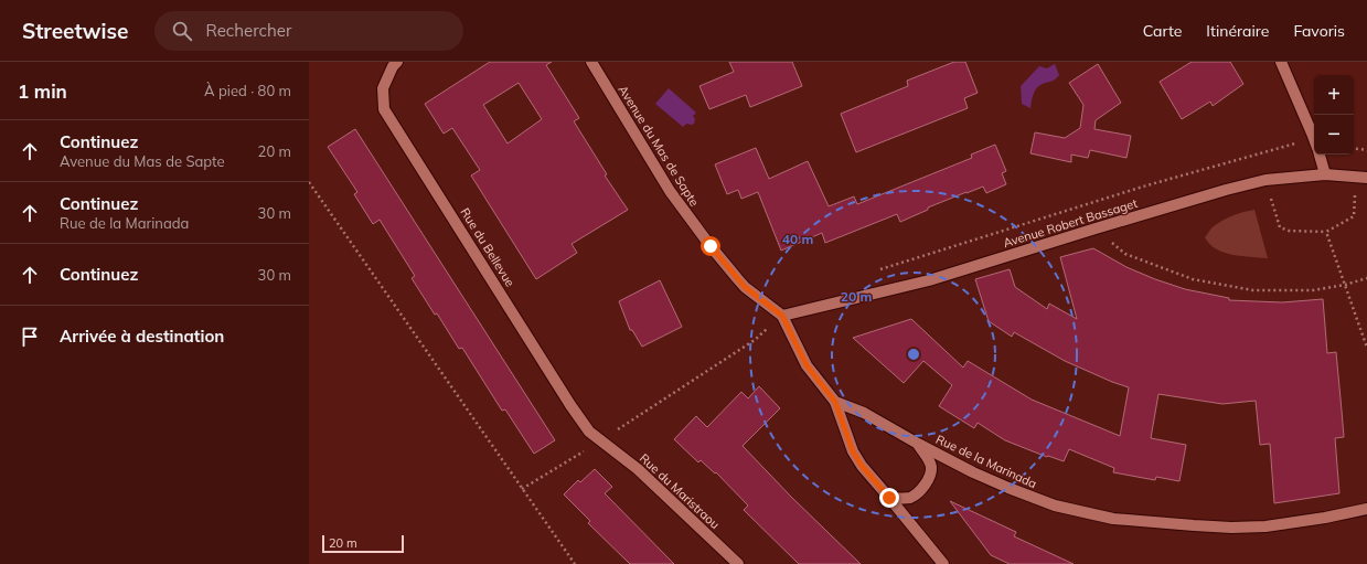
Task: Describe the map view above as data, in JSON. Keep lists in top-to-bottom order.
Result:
{
  "streets": {
    "street": [
      "Avenue du Mas de Sapte",
      "Avenue Robert Bassaget",
      "Rue du Bellevue",
      "Rue de la Marinada",
      "Rue du Maristraou"
    ]
  },
  "crossings": [
    ["Avenue du Mas de Sapte", "Avenue Robert Bassaget"],
    ["Rue du Bellevue", "Rue du Maristraou"]
  ],
  "scale_bar": "20 m",
  "page": {
    "header": "Streetwise",
    "search": "Rechercher",
    "nav": ["Carte", "Itinéraire", "Favoris"],
    "heading": ["1 min", "À pied · 80 m"],
    "map_buttons": ["+", "−"],
    "list": [
      ["Continuez", "Avenue du Mas de Sapte", "20 m"],
      ["Continuez", "Rue de la Marinada", "30 m"],
      ["Continuez", "30 m"],
      "Arrivée à destination"
    ],
    "scale": "20 m"
  },
  "rings": ["40 m", "20 m"]
}
